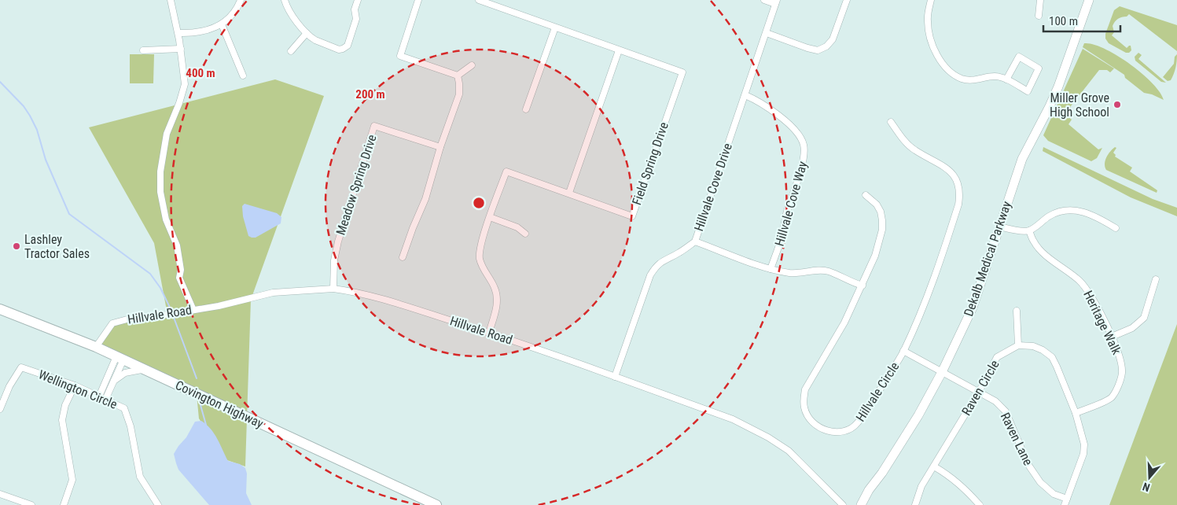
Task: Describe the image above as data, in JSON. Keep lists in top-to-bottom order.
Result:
{
  "streets": {
    "main road": ["Dekalb Medical Parkway", "Covington Highway"],
    "street": [
      "Field Spring Drive",
      "Meadow Spring Drive",
      "Hillvale Cove Drive",
      "Hillvale Cove Way",
      "Hillvale Road",
      "Heritage Walk",
      "Raven Circle",
      "Wellington Circle",
      "Hillvale Circle",
      "Raven Lane"
    ]
  },
  "crossings": [
    ["Field Spring Drive", "Hillvale Road"],
    ["Meadow Spring Drive", "Hillvale Road"],
    ["Hillvale Cove Drive", "Hillvale Cove Way"],
    ["Hillvale Cove Drive", "Hillvale Road"],
    ["Dekalb Medical Parkway", "Raven Lane"],
    ["Hillvale Road", "Covington Highway"],
    ["Raven Circle", "Raven Lane"],
    ["Hillvale Circle", "Raven Lane"]
  ],
  "places": ["Miller Grove High School", "Lashley Tractor Sales"],
  "scale_bar": "100 m",
  "north": "bottom",
  "rings": ["400 m", "200 m"]
}
